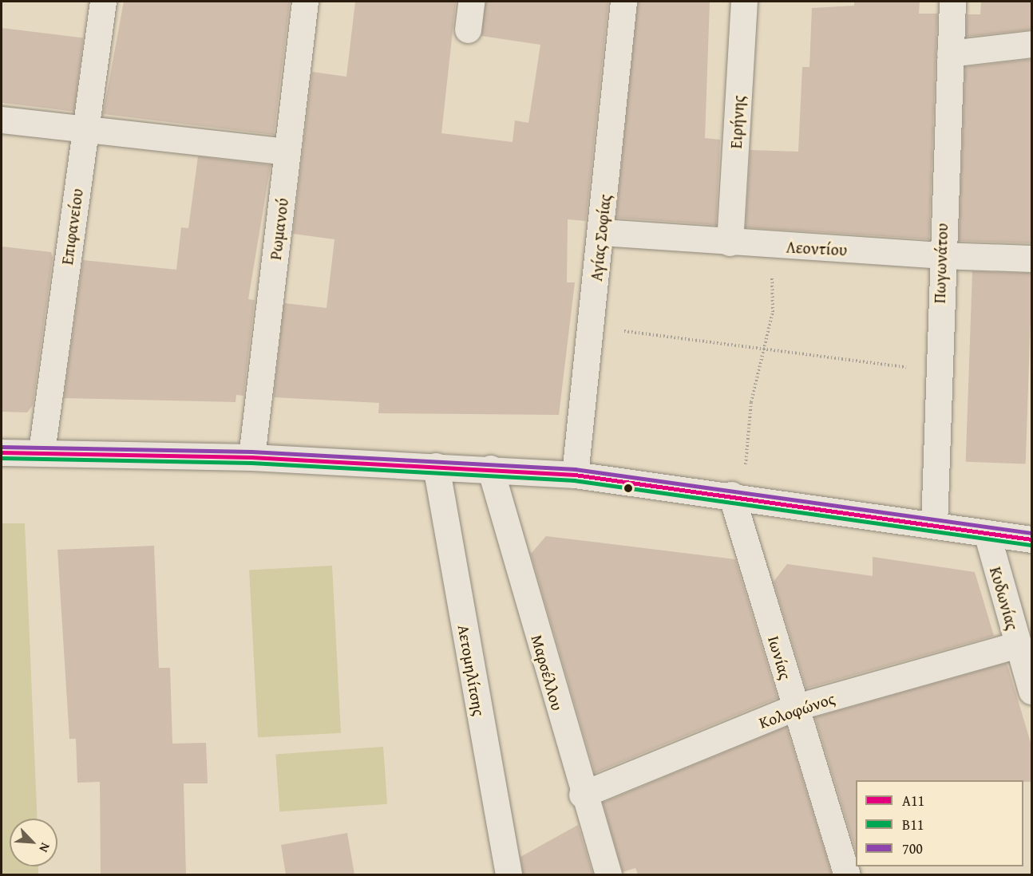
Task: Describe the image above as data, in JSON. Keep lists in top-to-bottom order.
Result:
{
  "streets": {
    "street": [
      "Ειρήνης",
      "Επιφανείου",
      "Ρωμανού",
      "Αγίας Σοφίας",
      "Λεοντίου",
      "Πωγωνάτου",
      "Κυδωνίας",
      "Ιωνίας",
      "Αετομηλίτσης",
      "Μαρσέλλου",
      "Κολοφώνος"
    ]
  },
  "crossings": [
    ["Ειρήνης", "Λεοντίου"],
    ["Αγίας Σοφίας", "Λεοντίου"],
    ["Λεοντίου", "Πωγωνάτου"],
    ["Κυδωνίας", "Κολοφώνος"],
    ["Ιωνίας", "Κολοφώνος"],
    ["Μαρσέλλου", "Κολοφώνος"]
  ],
  "lines": ["transit line 700", "transit line Α11", "transit line Β11"],
  "legend": ["Α11", "Β11", "700"],
  "north": "bottom right"
}
